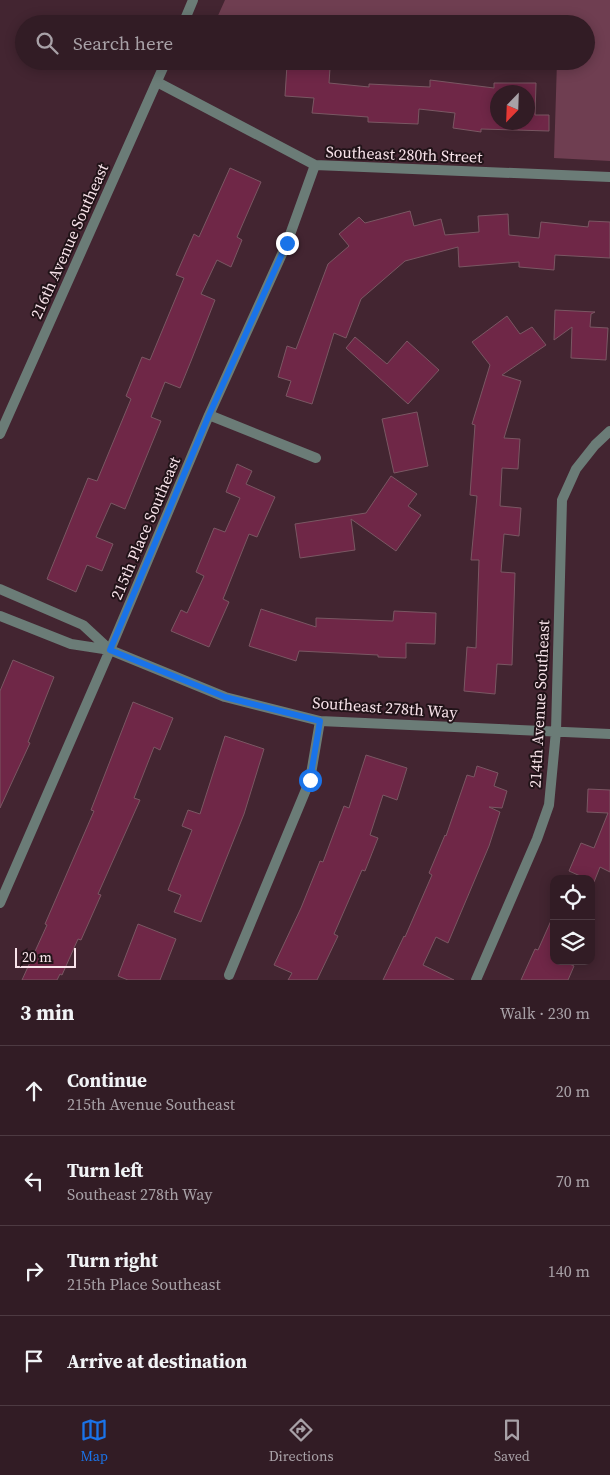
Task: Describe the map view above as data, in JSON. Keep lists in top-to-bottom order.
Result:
{
  "streets": {
    "street": [
      "Southeast 280th Street",
      "216th Avenue Southeast",
      "215th Place Southeast",
      "214th Avenue Southeast",
      "Southeast 278th Way"
    ]
  },
  "crossings": [
    ["Southeast 280th Street", "216th Avenue Southeast"],
    ["Southeast 280th Street", "215th Place Southeast"],
    ["215th Place Southeast", "Southeast 278th Way"],
    ["214th Avenue Southeast", "Southeast 278th Way"]
  ],
  "scale_bar": "20 m",
  "north": "bottom left",
  "page": {
    "search": "Search here",
    "scale": "20 m",
    "heading": ["3 min", "Walk · 230 m"],
    "list": [
      ["Continue", "215th Avenue Southeast", "20 m"],
      ["Turn left", "Southeast 278th Way", "70 m"],
      ["Turn right", "215th Place Southeast", "140 m"],
      "Arrive at destination"
    ],
    "nav": ["Map", "Directions", "Saved"]
  }
}
